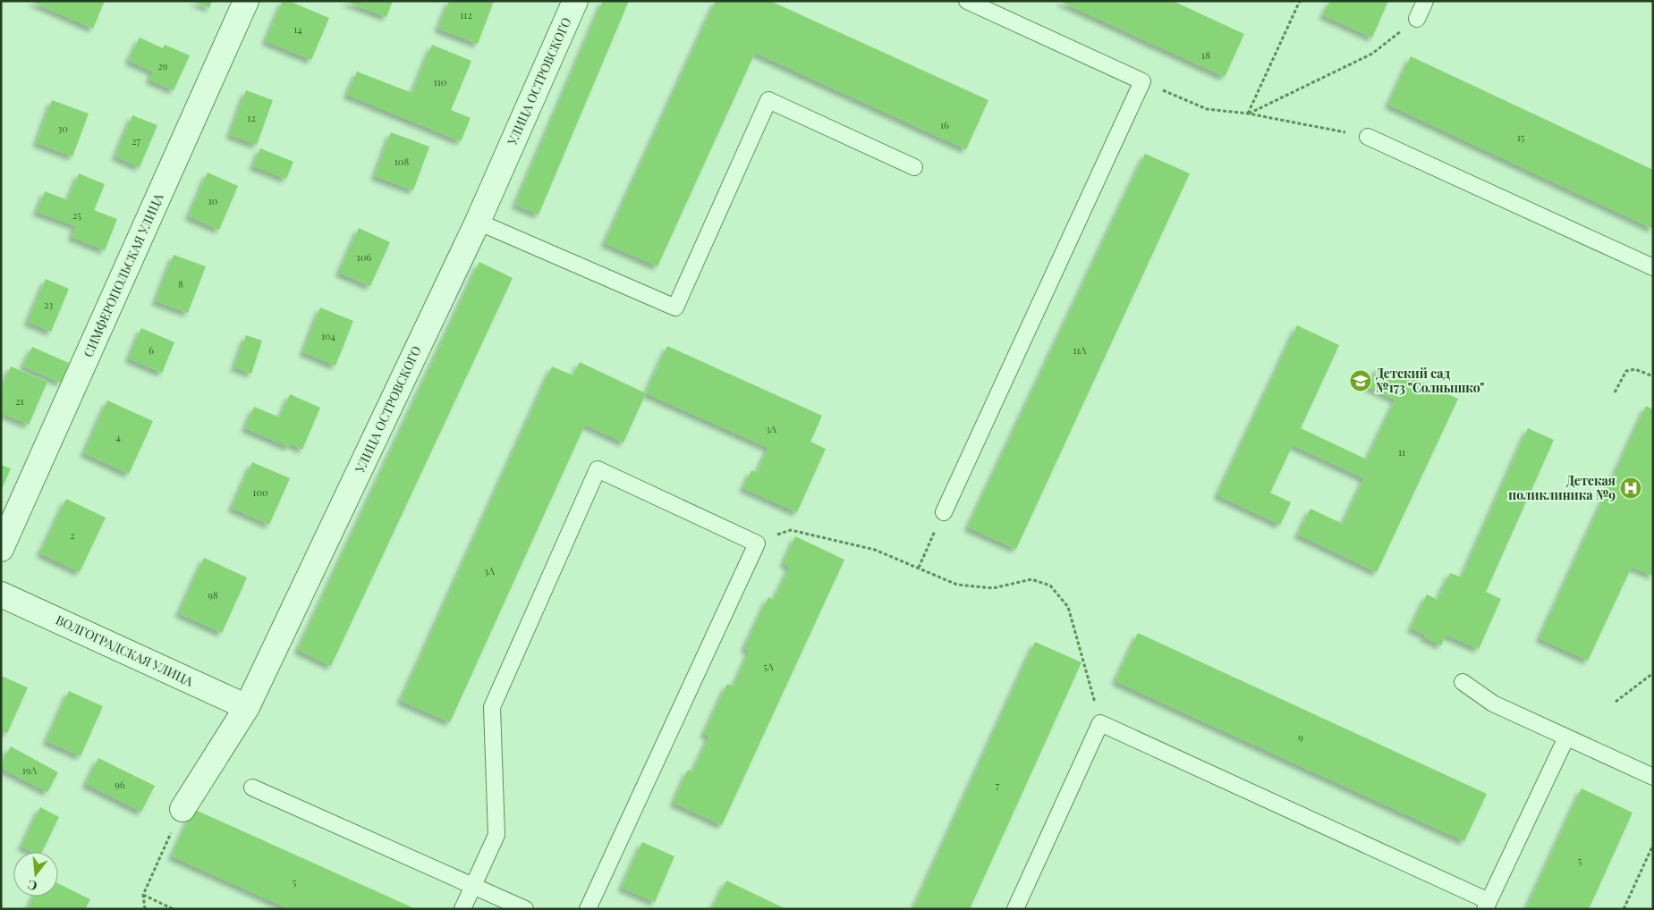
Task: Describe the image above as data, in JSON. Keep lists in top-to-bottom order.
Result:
{
  "streets": {
    "street": ["УЛИЦА ОСТРОВСКОГО", "СИМФЕРОПОЛЬСКАЯ УЛИЦА", "ВОЛГОГРАДСКАЯ УЛИЦА"]
  },
  "crossings": [
    ["УЛИЦА ОСТРОВСКОГО", "ВОЛГОГРАДСКАЯ УЛИЦА"]
  ],
  "places": {
    "school or university": ["Детский сад №173 \"Солнышко\""],
    "hospital": ["Детская поликлиника №9"]
  },
  "house_numbers": [
    "112",
    "14",
    "18",
    "29",
    "110",
    "12",
    "16",
    "30",
    "15",
    "27",
    "108",
    "10",
    "25",
    "106",
    "8",
    "23",
    "104",
    "6",
    "11А",
    "21",
    "3А",
    "4",
    "11",
    "100",
    "2",
    "3А",
    "98",
    "5А",
    "9",
    "19А",
    "96",
    "7",
    "5",
    "5"
  ],
  "north": "bottom"
}
